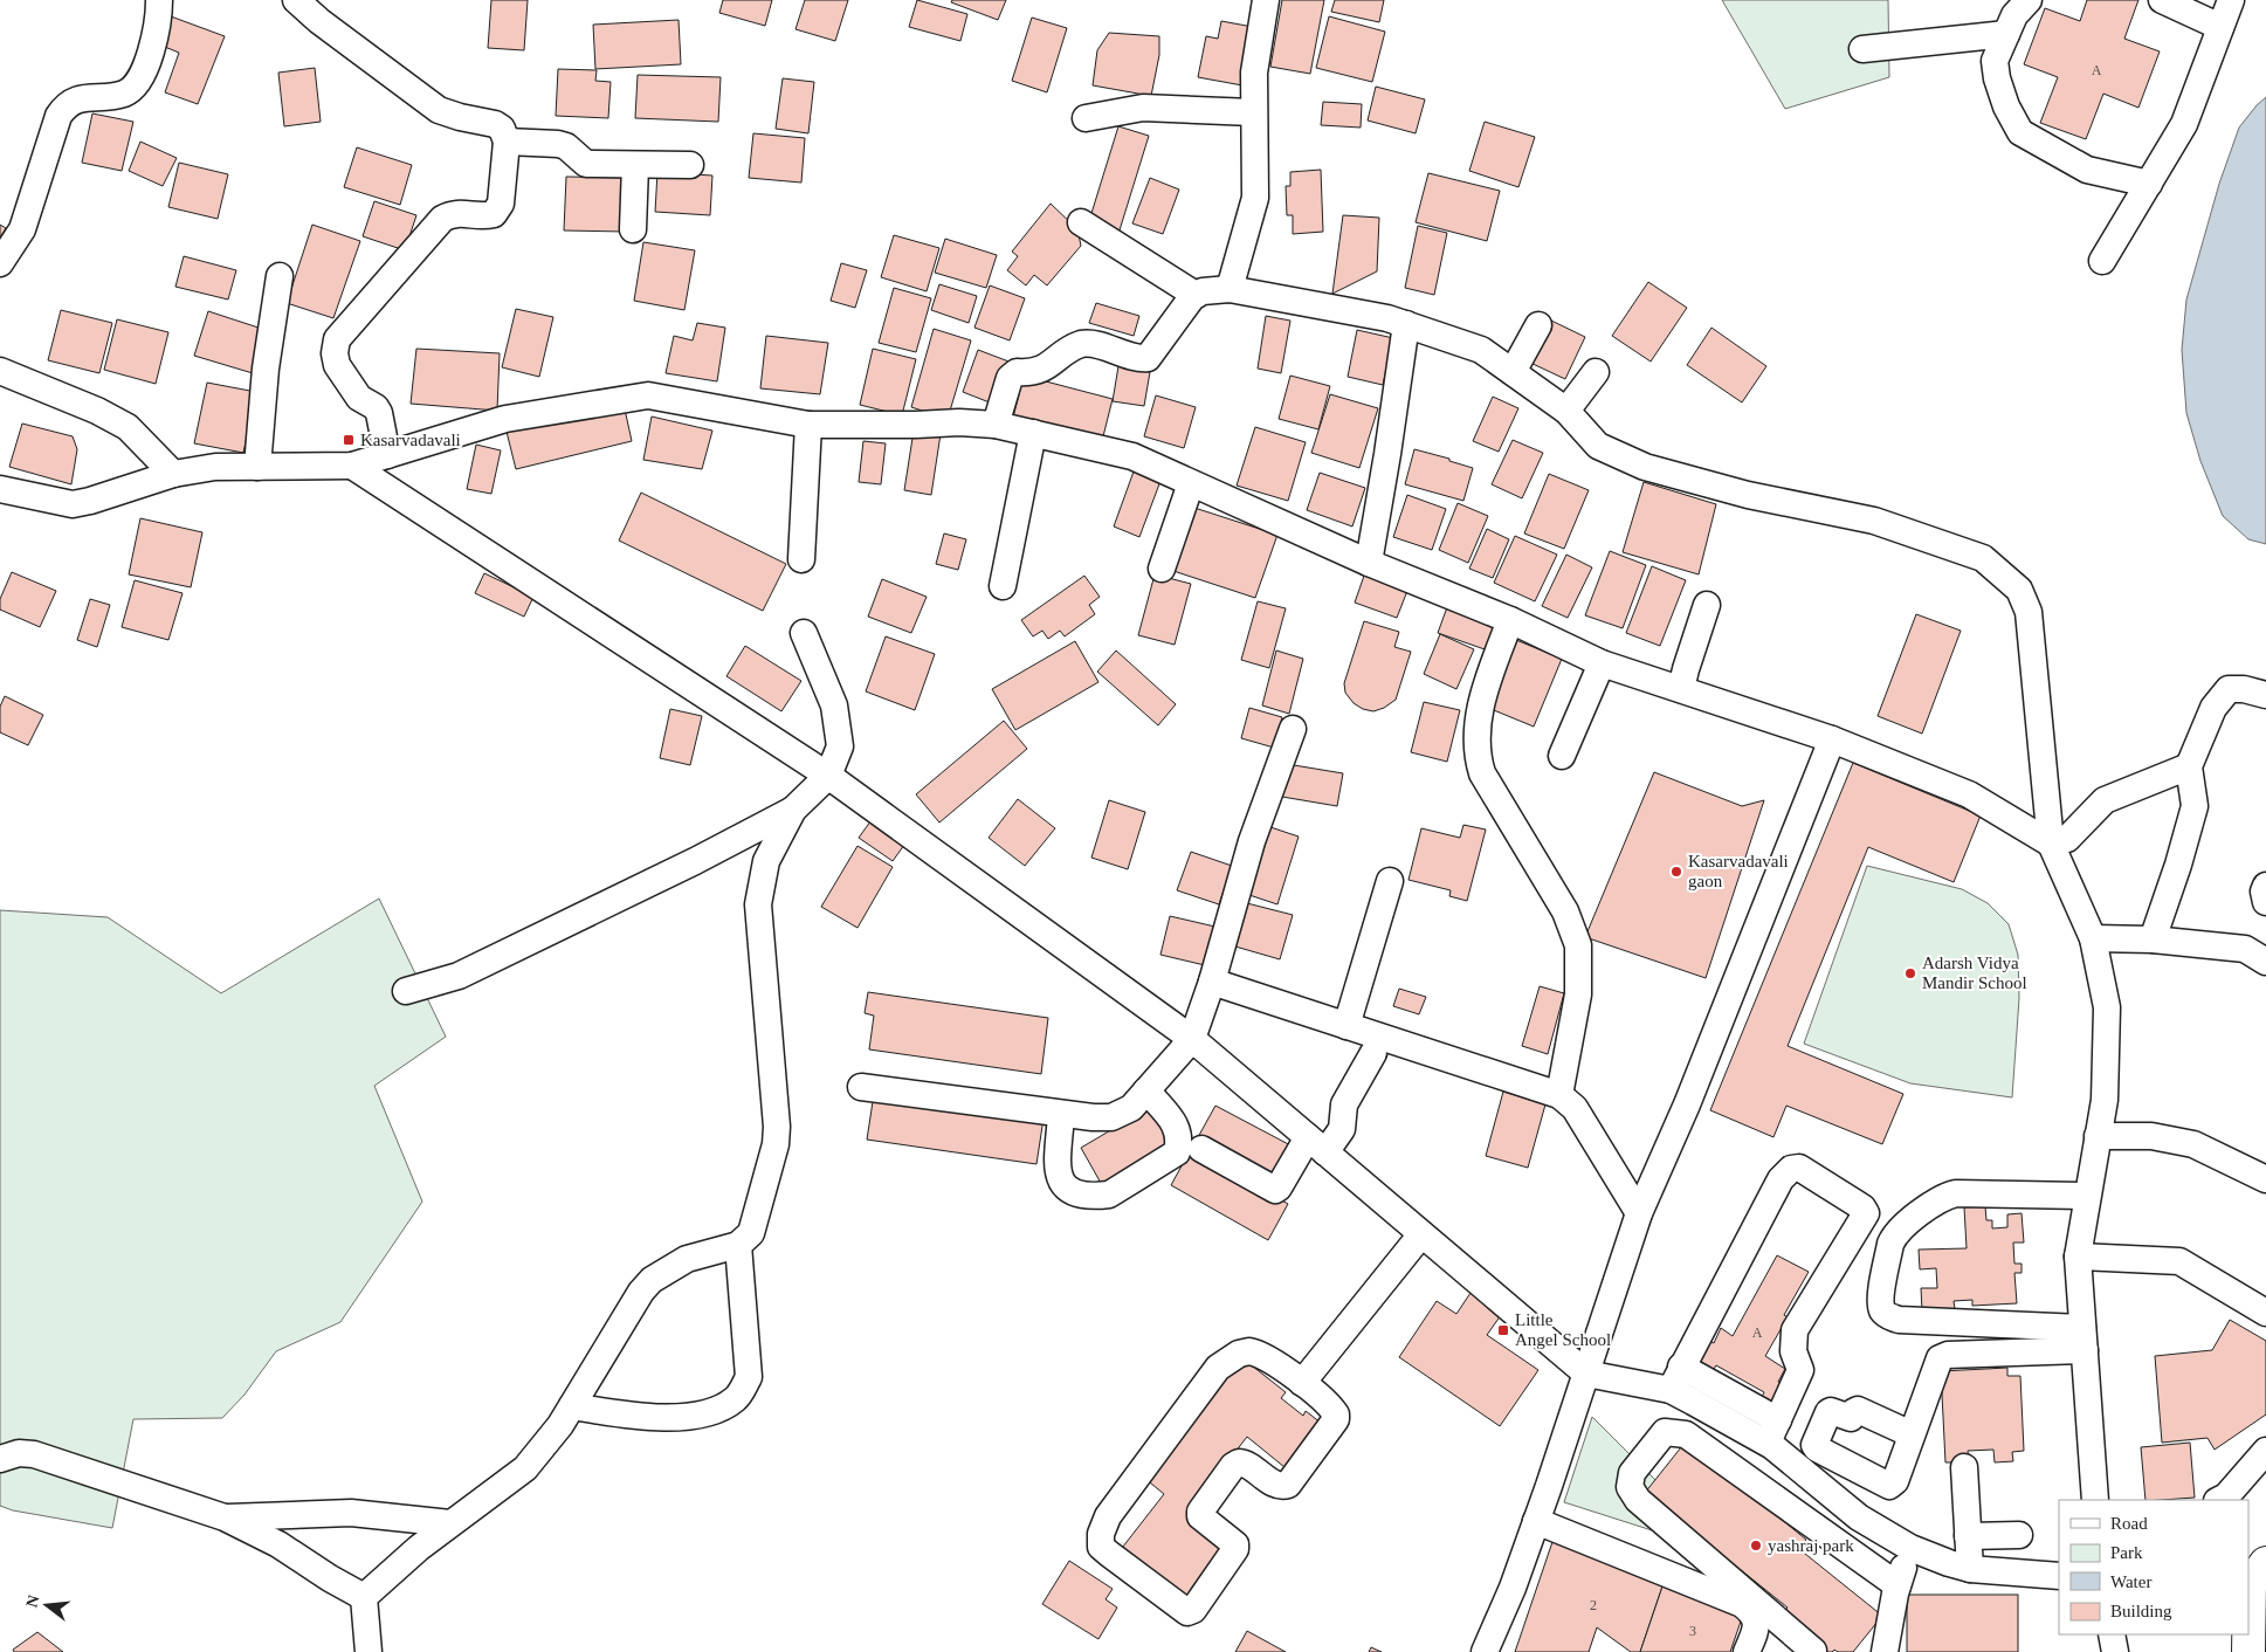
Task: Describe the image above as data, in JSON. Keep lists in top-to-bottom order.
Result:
{
  "places": {
    "transit": ["Kasarvadavali", "Little Angel School"],
    "other": ["Kasarvadavali gaon", "Adarsh Vidya Mandir School", "yashraj park"]
  },
  "house_numbers": [
    "A",
    "A",
    "2",
    "3"
  ],
  "legend": [
    "Road",
    "Park",
    "Water",
    "Building"
  ],
  "north": "left"
}
